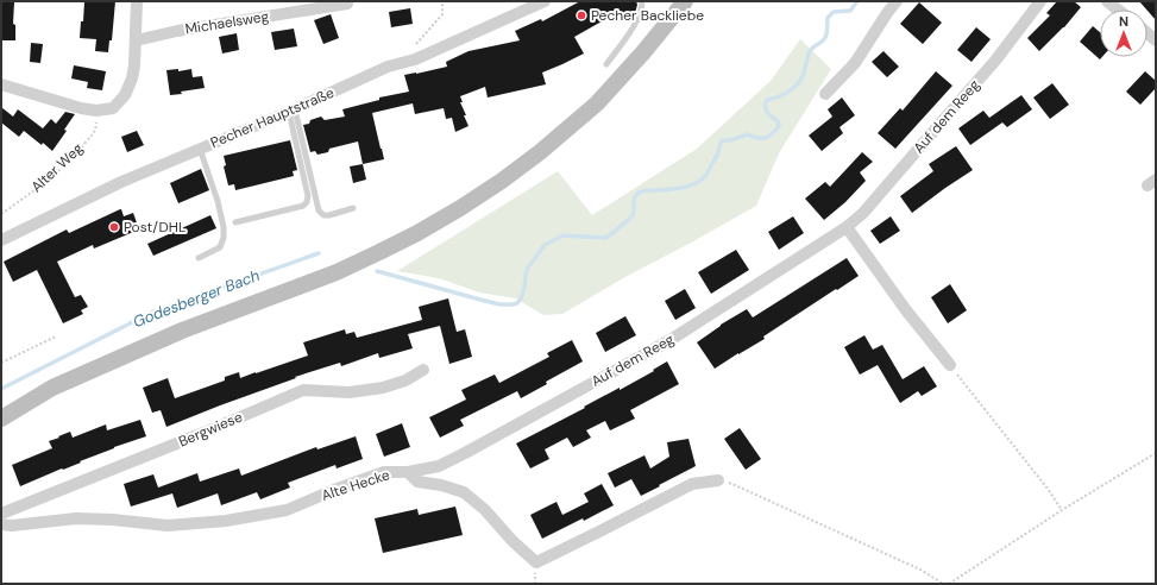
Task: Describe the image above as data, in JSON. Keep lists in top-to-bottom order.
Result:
{
  "streets": {
    "street": [
      "Michaelsweg",
      "Auf dem Reeg",
      "Pecher Hauptstraße",
      "Bergwiese",
      "Alte Hecke"
    ],
    "path": ["Alter Weg"]
  },
  "crossings": [
    ["Auf dem Reeg", "Alte Hecke"]
  ],
  "water": ["Godesberger Bach"],
  "places": ["Pecher Backliebe", "Post/DHL"],
  "north": "top"
}
